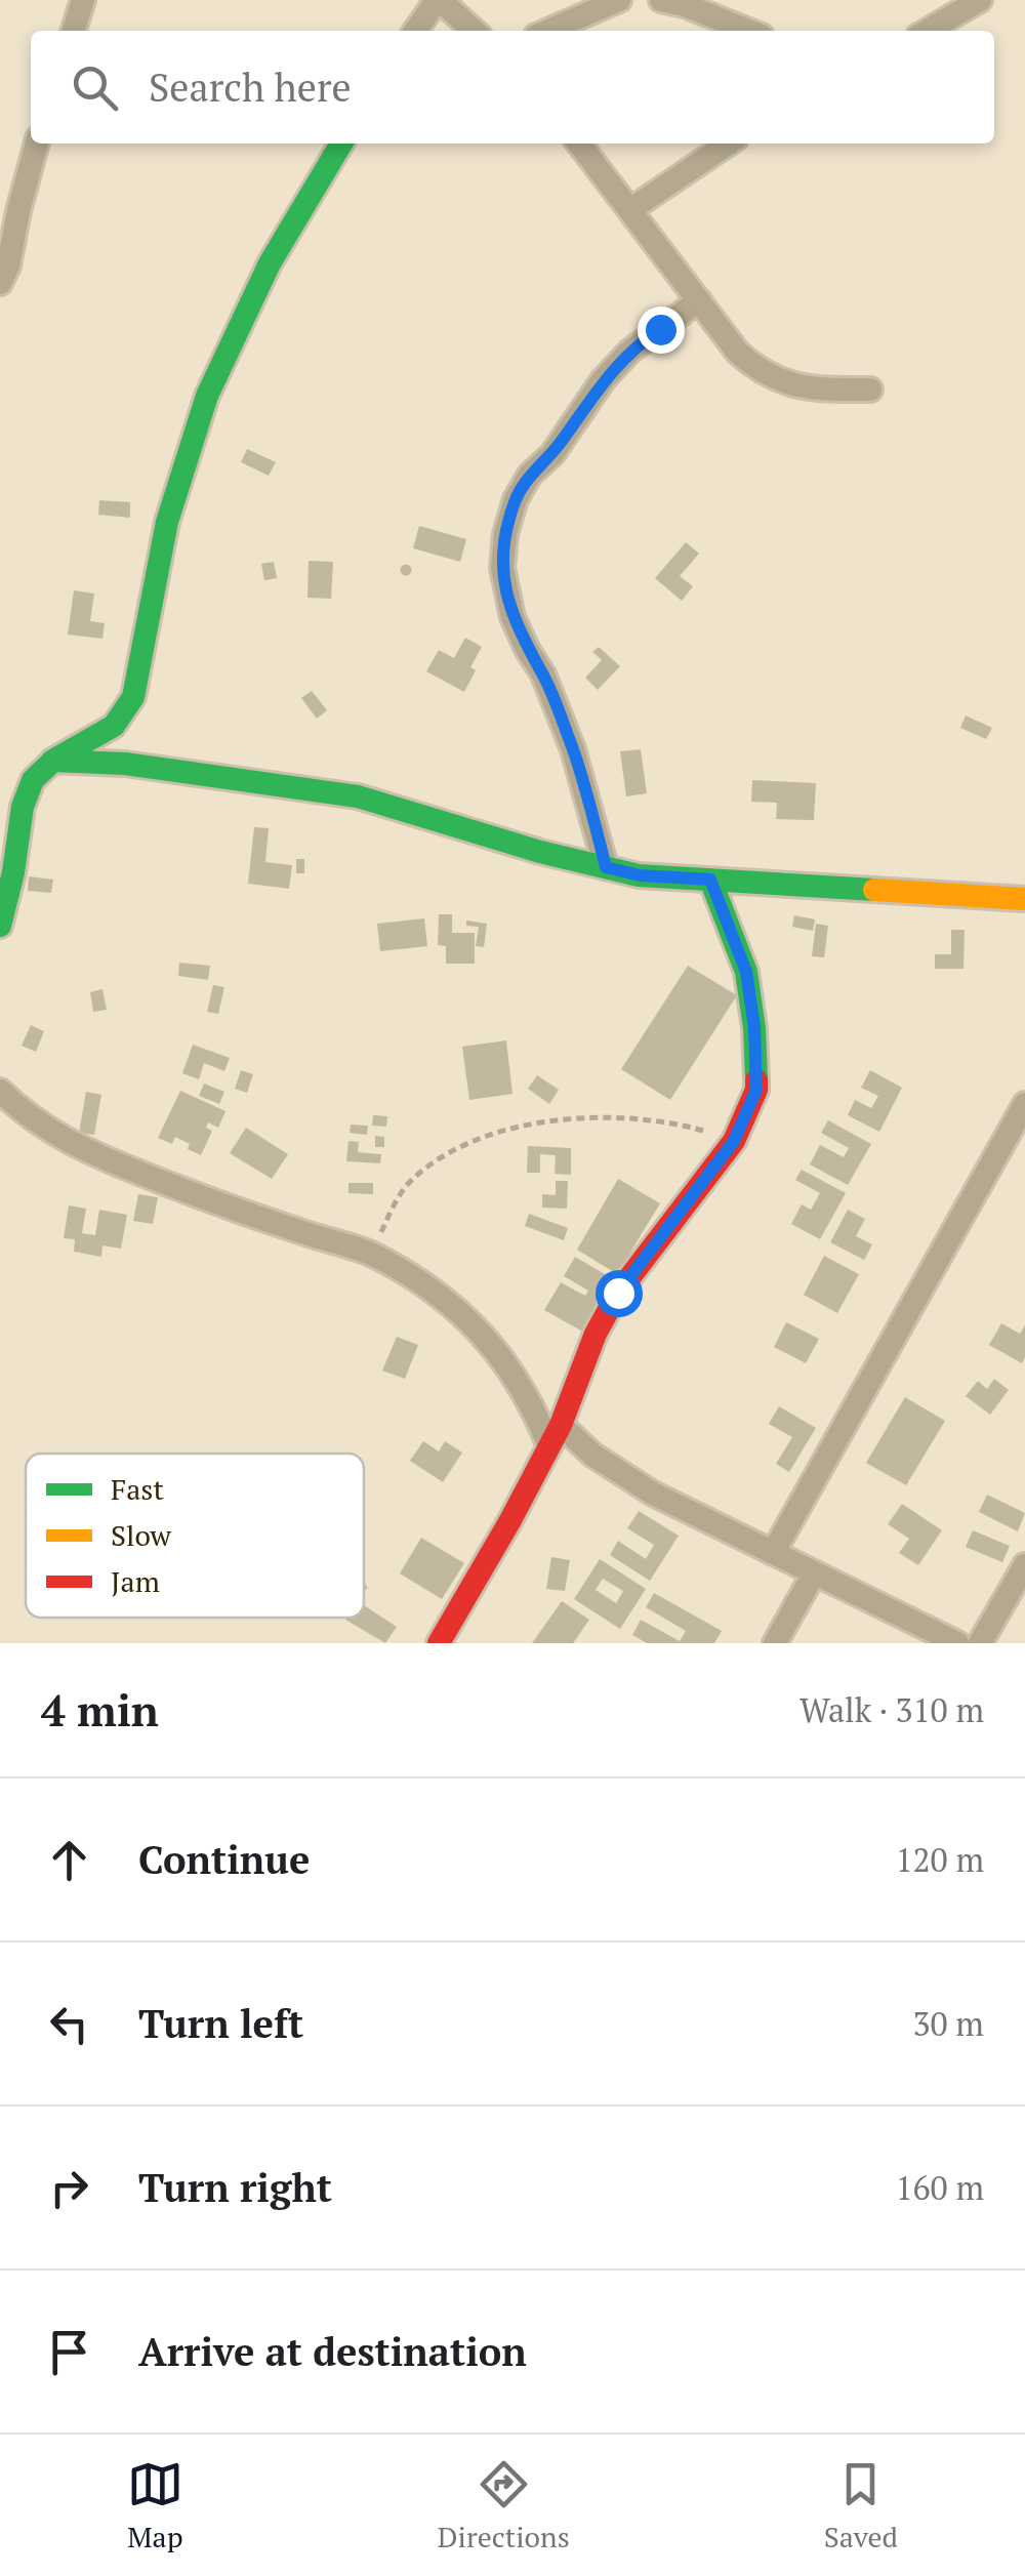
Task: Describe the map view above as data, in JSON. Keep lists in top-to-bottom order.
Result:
{
  "legend": ["Fast", "Slow", "Jam"],
  "page": {
    "search": "Search here",
    "heading": ["4 min", "Walk · 310 m"],
    "list": [
      ["Continue", "120 m"],
      ["Turn left", "30 m"],
      ["Turn right", "160 m"],
      "Arrive at destination"
    ],
    "nav": ["Map", "Directions", "Saved"]
  }
}
